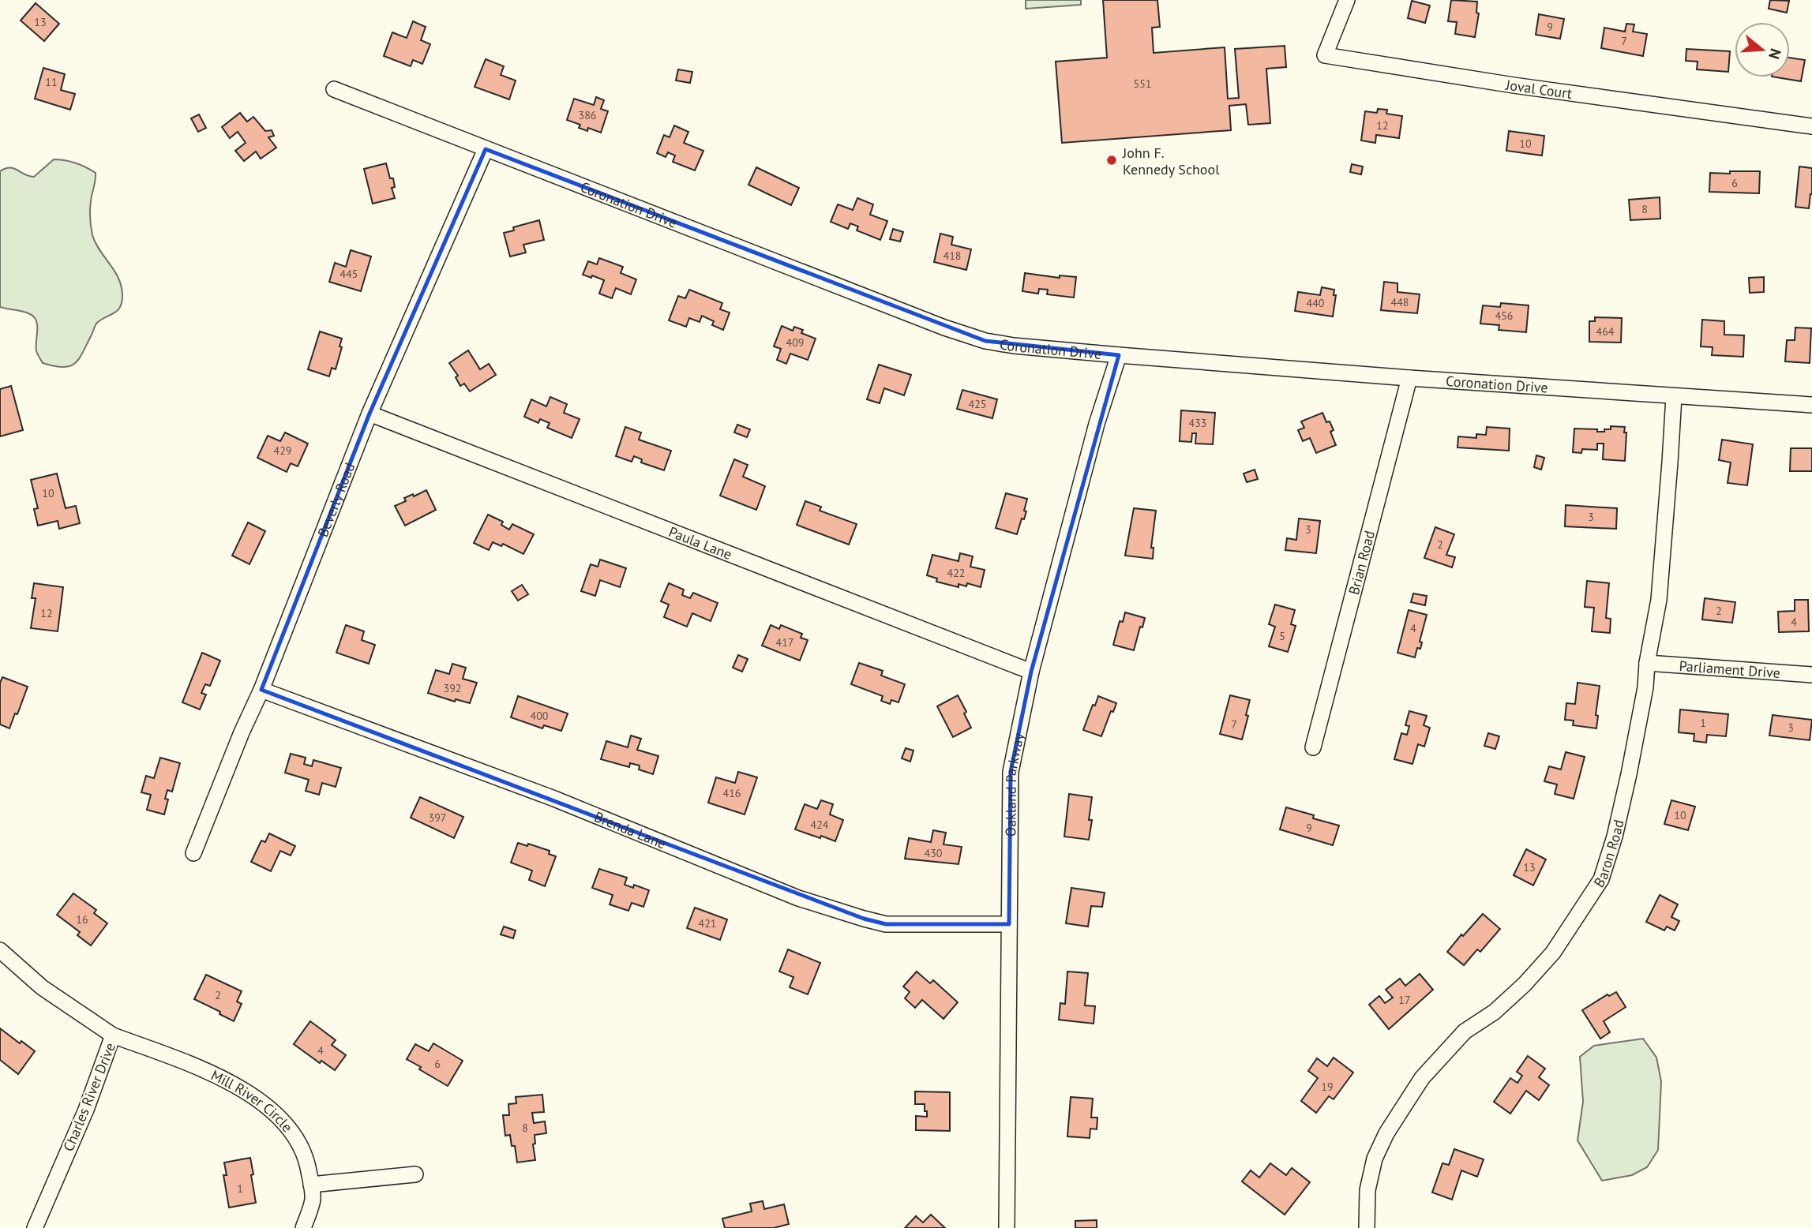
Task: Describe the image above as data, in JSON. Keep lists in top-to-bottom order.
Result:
{
  "streets": {
    "street": [
      "Joval Court",
      "Coronation Drive",
      "Beverly Road",
      "Paula Lane",
      "Brian Road",
      "Parliament Drive",
      "Oakland Parkway",
      "Brenda Lane",
      "Baron Road",
      "Charles River Drive",
      "Mill River Circle"
    ]
  },
  "crossings": [
    ["Coronation Drive", "Beverly Road"],
    ["Coronation Drive", "Brian Road"],
    ["Coronation Drive", "Oakland Parkway"],
    ["Coronation Drive", "Baron Road"],
    ["Beverly Road", "Paula Lane"],
    ["Beverly Road", "Brenda Lane"],
    ["Paula Lane", "Oakland Parkway"],
    ["Parliament Drive", "Baron Road"],
    ["Oakland Parkway", "Brenda Lane"],
    ["Charles River Drive", "Mill River Circle"]
  ],
  "places": ["John F. Kennedy School"],
  "house_numbers": [
    "13",
    "9",
    "7",
    "11",
    "551",
    "386",
    "12",
    "10",
    "6",
    "8",
    "418",
    "445",
    "448",
    "440",
    "456",
    "464",
    "409",
    "425",
    "433",
    "429",
    "10",
    "3",
    "3",
    "2",
    "422",
    "2",
    "12",
    "4",
    "4",
    "5",
    "417",
    "392",
    "400",
    "1",
    "7",
    "3",
    "416",
    "10",
    "397",
    "424",
    "9",
    "430",
    "13",
    "16",
    "421",
    "2",
    "17",
    "4",
    "6",
    "19",
    "8",
    "1"
  ],
  "north": "right"
}
